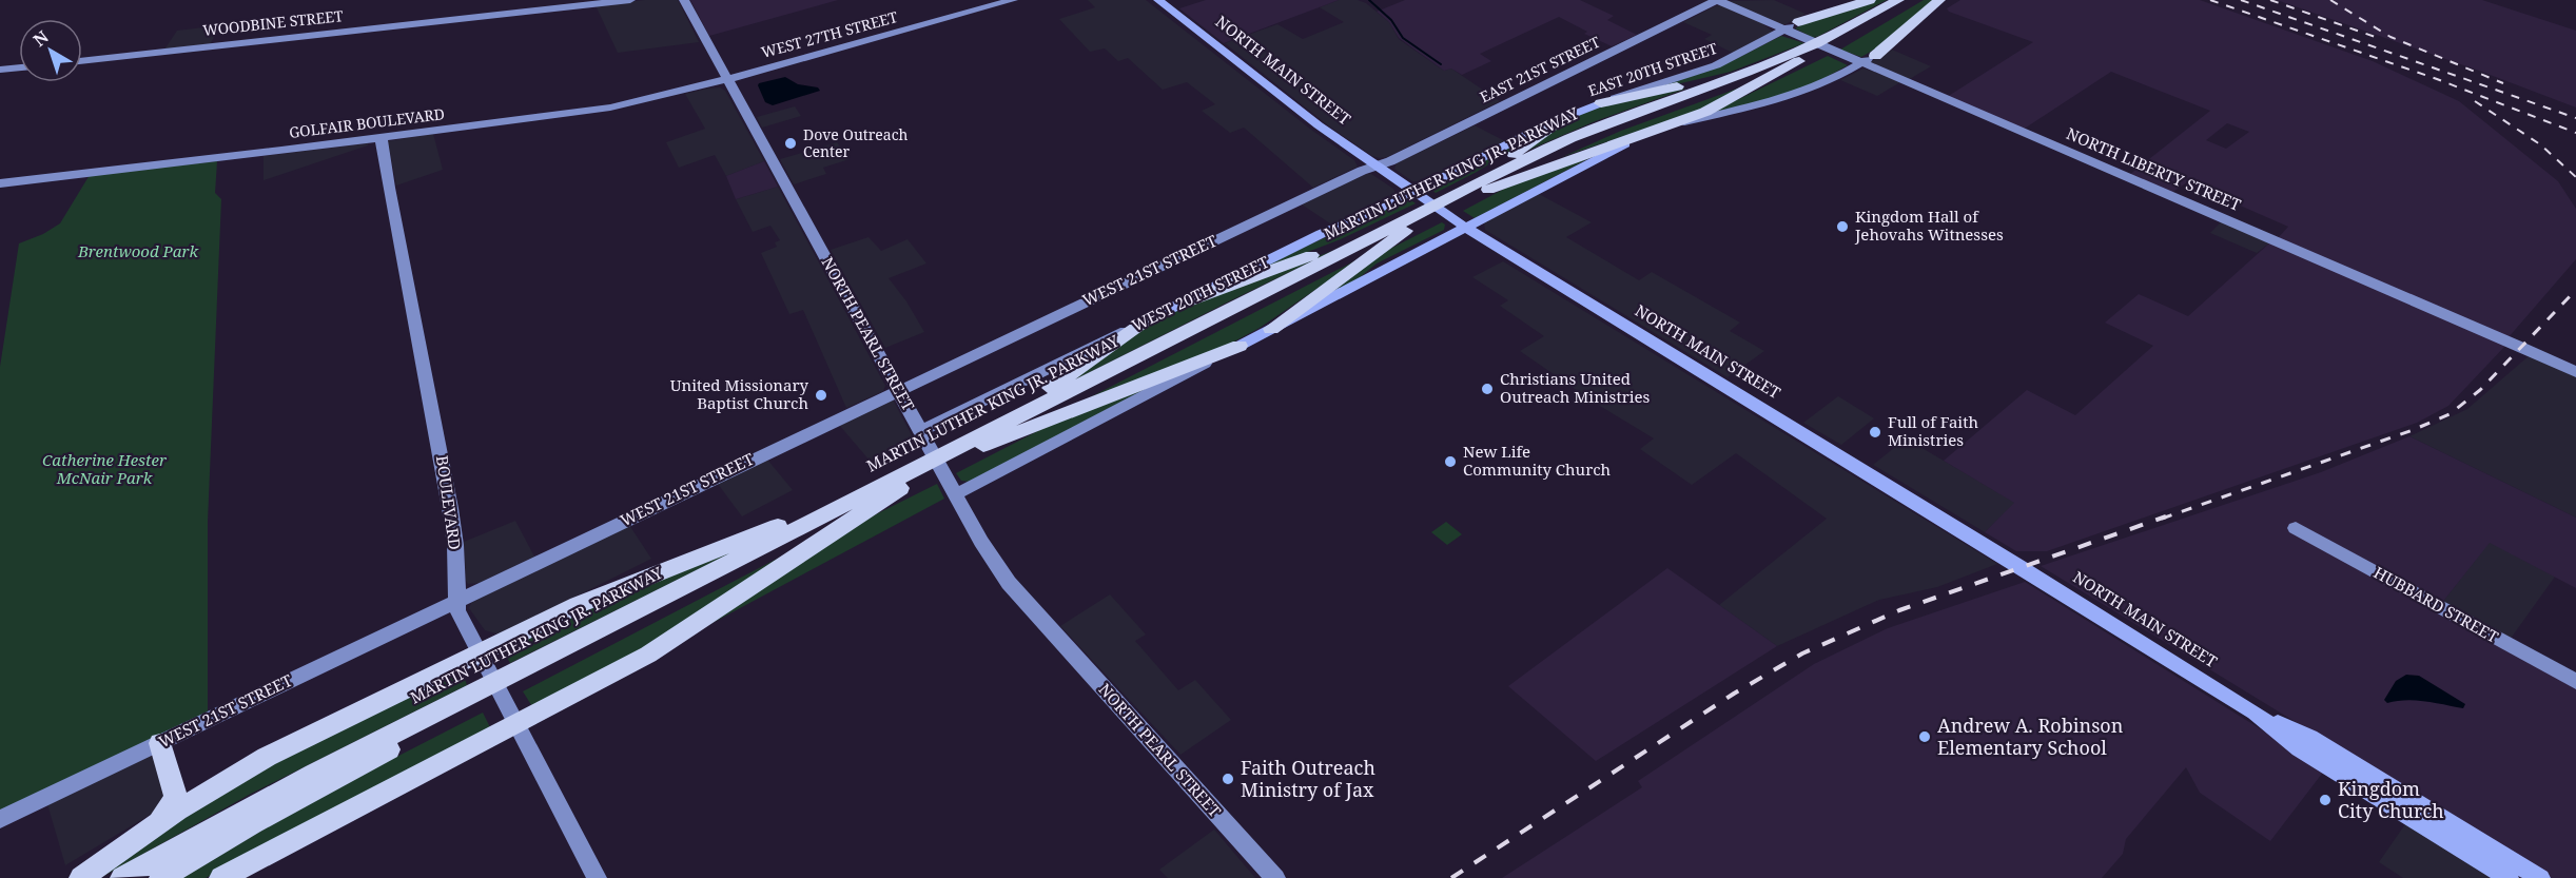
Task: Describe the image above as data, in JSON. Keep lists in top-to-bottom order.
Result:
{
  "streets": {
    "highway": ["MARTIN LUTHER KING JR. PARKWAY"],
    "main road": ["EAST 20TH STREET", "NORTH MAIN STREET", "WEST 20TH STREET"],
    "street": [
      "WOODBINE STREET",
      "WEST 27TH STREET",
      "EAST 21ST STREET",
      "GOLFAIR BOULEVARD",
      "NORTH LIBERTY STREET",
      "WEST 21ST STREET",
      "NORTH PEARL STREET",
      "BOULEVARD",
      "HUBBARD STREET"
    ]
  },
  "crossings": [
    ["WEST 27TH STREET", "GOLFAIR BOULEVARD"],
    ["WEST 27TH STREET", "NORTH PEARL STREET"],
    ["EAST 21ST STREET", "NORTH MAIN STREET"],
    ["EAST 21ST STREET", "NORTH LIBERTY STREET"],
    ["EAST 21ST STREET", "WEST 21ST STREET"],
    ["EAST 20TH STREET", "NORTH MAIN STREET"],
    ["EAST 20TH STREET", "NORTH LIBERTY STREET"],
    ["EAST 20TH STREET", "WEST 20TH STREET"],
    ["NORTH MAIN STREET", "WEST 21ST STREET"],
    ["NORTH MAIN STREET", "WEST 20TH STREET"],
    ["GOLFAIR BOULEVARD", "NORTH PEARL STREET"],
    ["GOLFAIR BOULEVARD", "BOULEVARD"],
    ["WEST 21ST STREET", "NORTH PEARL STREET"],
    ["WEST 21ST STREET", "BOULEVARD"],
    ["WEST 20TH STREET", "NORTH PEARL STREET"]
  ],
  "parks": ["Brentwood Park", "Catherine Hester McNair Park"],
  "places": [
    "Dove Outreach Center",
    "Kingdom Hall of Jehovahs Witnesses",
    "Christians United Outreach Ministries",
    "United Missionary Baptist Church",
    "Full of Faith Ministries",
    "New Life Community Church",
    "Andrew A. Robinson Elementary School",
    "Faith Outreach Ministry of Jax",
    "Kingdom City Church"
  ],
  "north": "top left"
}
